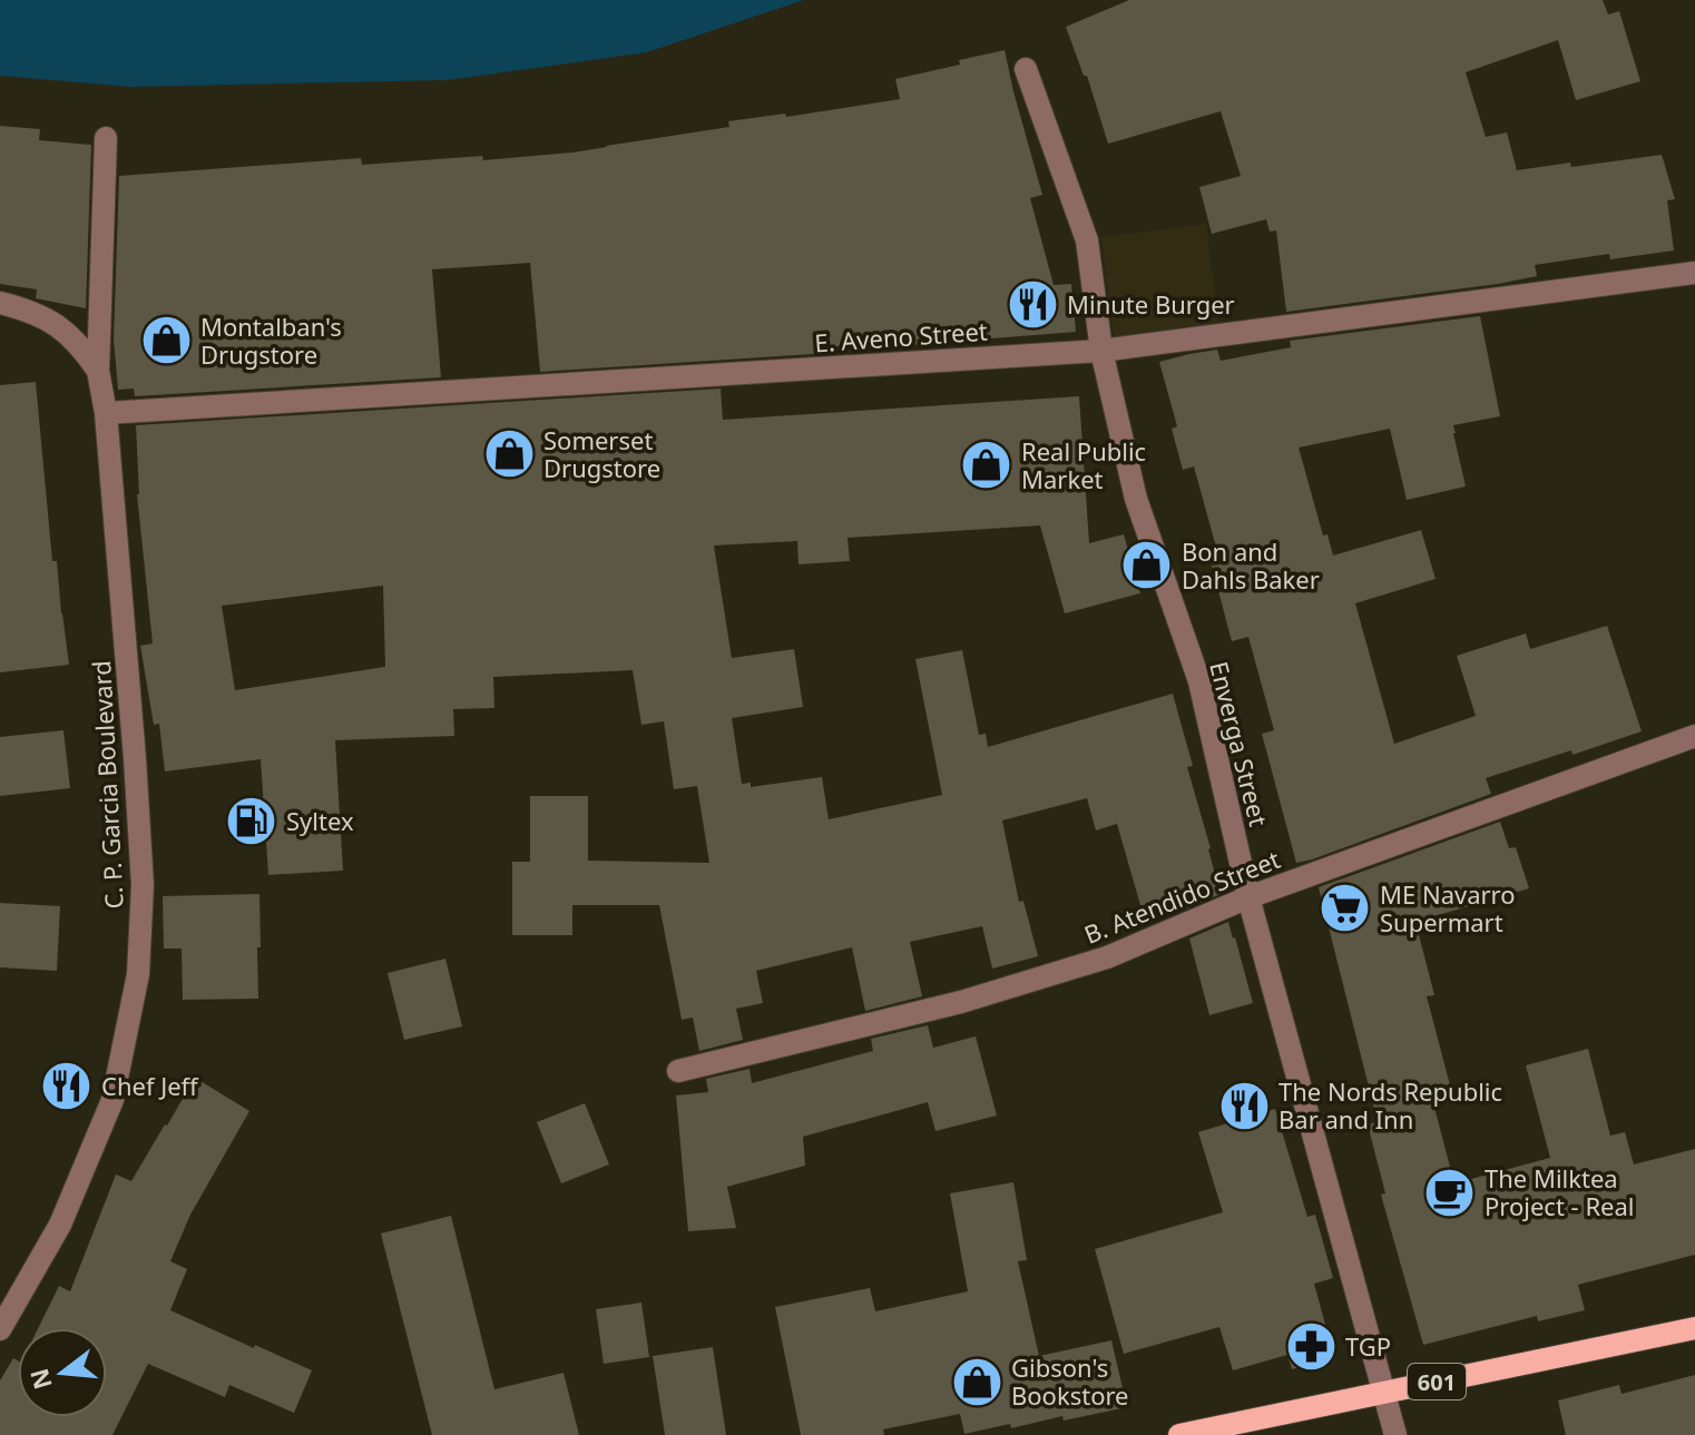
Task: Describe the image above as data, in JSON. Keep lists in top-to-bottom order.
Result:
{
  "streets": {
    "main road": ["601"],
    "street": [
      "E. Aveno Street",
      "Enverga Street",
      "C. P. Garcia Boulevard",
      "B. Atendido Street"
    ]
  },
  "crossings": [
    ["E. Aveno Street", "Enverga Street"],
    ["E. Aveno Street", "C. P. Garcia Boulevard"],
    ["Enverga Street", "B. Atendido Street"],
    ["Enverga Street", "601"]
  ],
  "places": {
    "restaurant": ["Minute Burger", "Chef Jeff", "The Nords Republic Bar and Inn"],
    "shop": [
      "Montalban's Drugstore",
      "Somerset Drugstore",
      "Real Public Market",
      "Bon and Dahls Baker",
      "Gibson's Bookstore"
    ],
    "fuel station": ["Syltex"],
    "supermarket": ["ME Navarro Supermart"],
    "cafe": ["The Milktea Project - Real"],
    "pharmacy": ["TGP"]
  },
  "north": "left"
}
